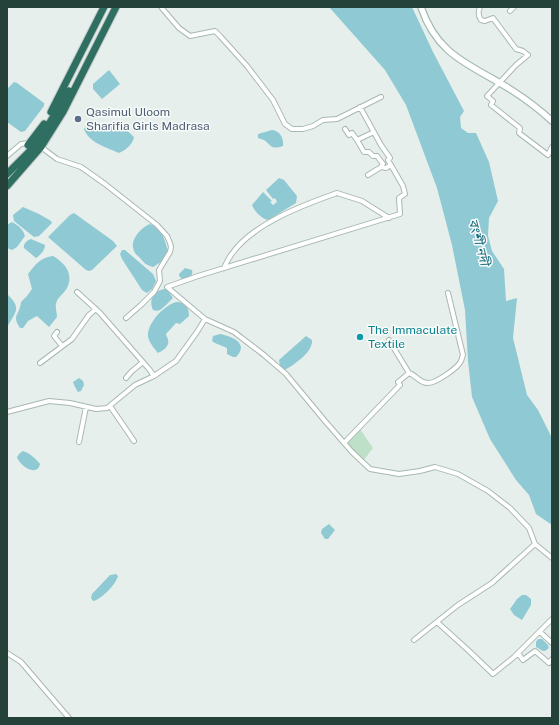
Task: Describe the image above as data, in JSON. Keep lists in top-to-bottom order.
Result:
{
  "water": ["বংশী নদী"],
  "places": ["Qasimul Uloom Sharifia Girls Madrasa", "The Immaculate Textile"]
}
